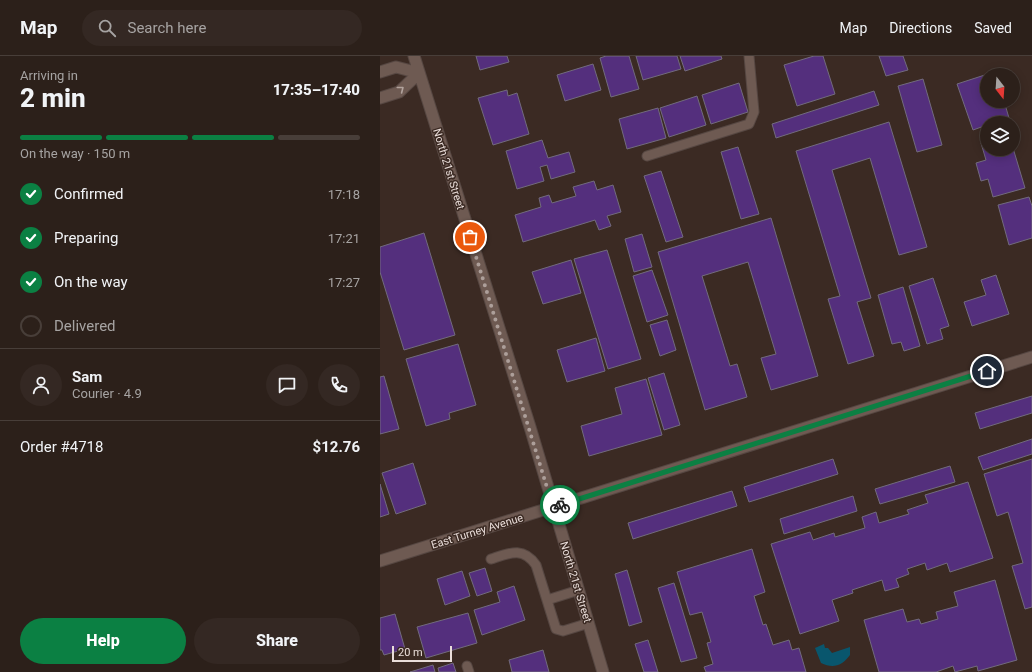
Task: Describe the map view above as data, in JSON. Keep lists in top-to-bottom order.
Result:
{
  "streets": {
    "street": ["North 21st Street", "East Turney Avenue"]
  },
  "crossings": [
    ["North 21st Street", "East Turney Avenue"]
  ],
  "scale_bar": "20 m",
  "north": "bottom",
  "page": {
    "header": "Map",
    "search": "Search here",
    "nav": ["Map", "Directions", "Saved"],
    "heading": ["2 min", "Arriving in", "17:35–17:40"],
    "panel": [
      "Sam",
      "Courier · 4.9",
      "Order #4718",
      "$12.76"
    ],
    "bar": "On the way · 150 m",
    "list": [
      ["Confirmed", "17:18"],
      ["Preparing", "17:21"],
      ["On the way", "17:27"],
      "Delivered"
    ],
    "buttons": ["Help", "Share"],
    "scale": "20 m"
  }
}
